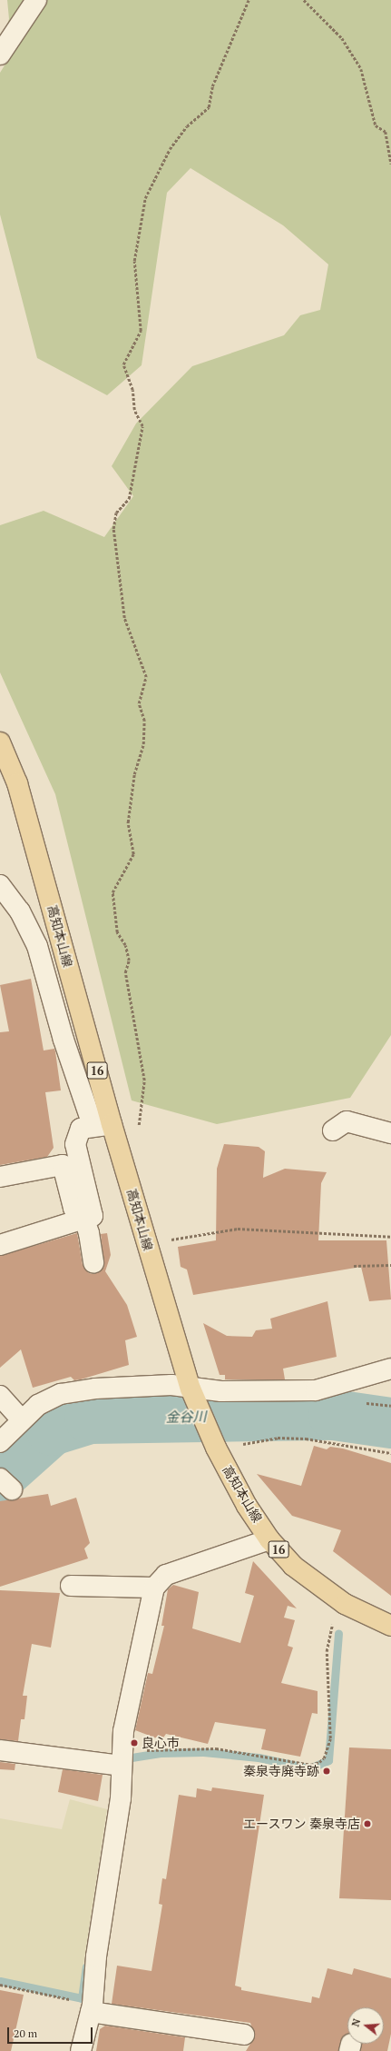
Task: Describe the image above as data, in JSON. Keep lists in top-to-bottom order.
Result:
{
  "streets": {
    "main road": ["高知本山線", "16"]
  },
  "water": ["金谷川"],
  "places": ["良心市", "秦泉寺廃寺跡", "エースワン 秦泉寺店"],
  "scale_bar": "20 m",
  "north": "left"
}
